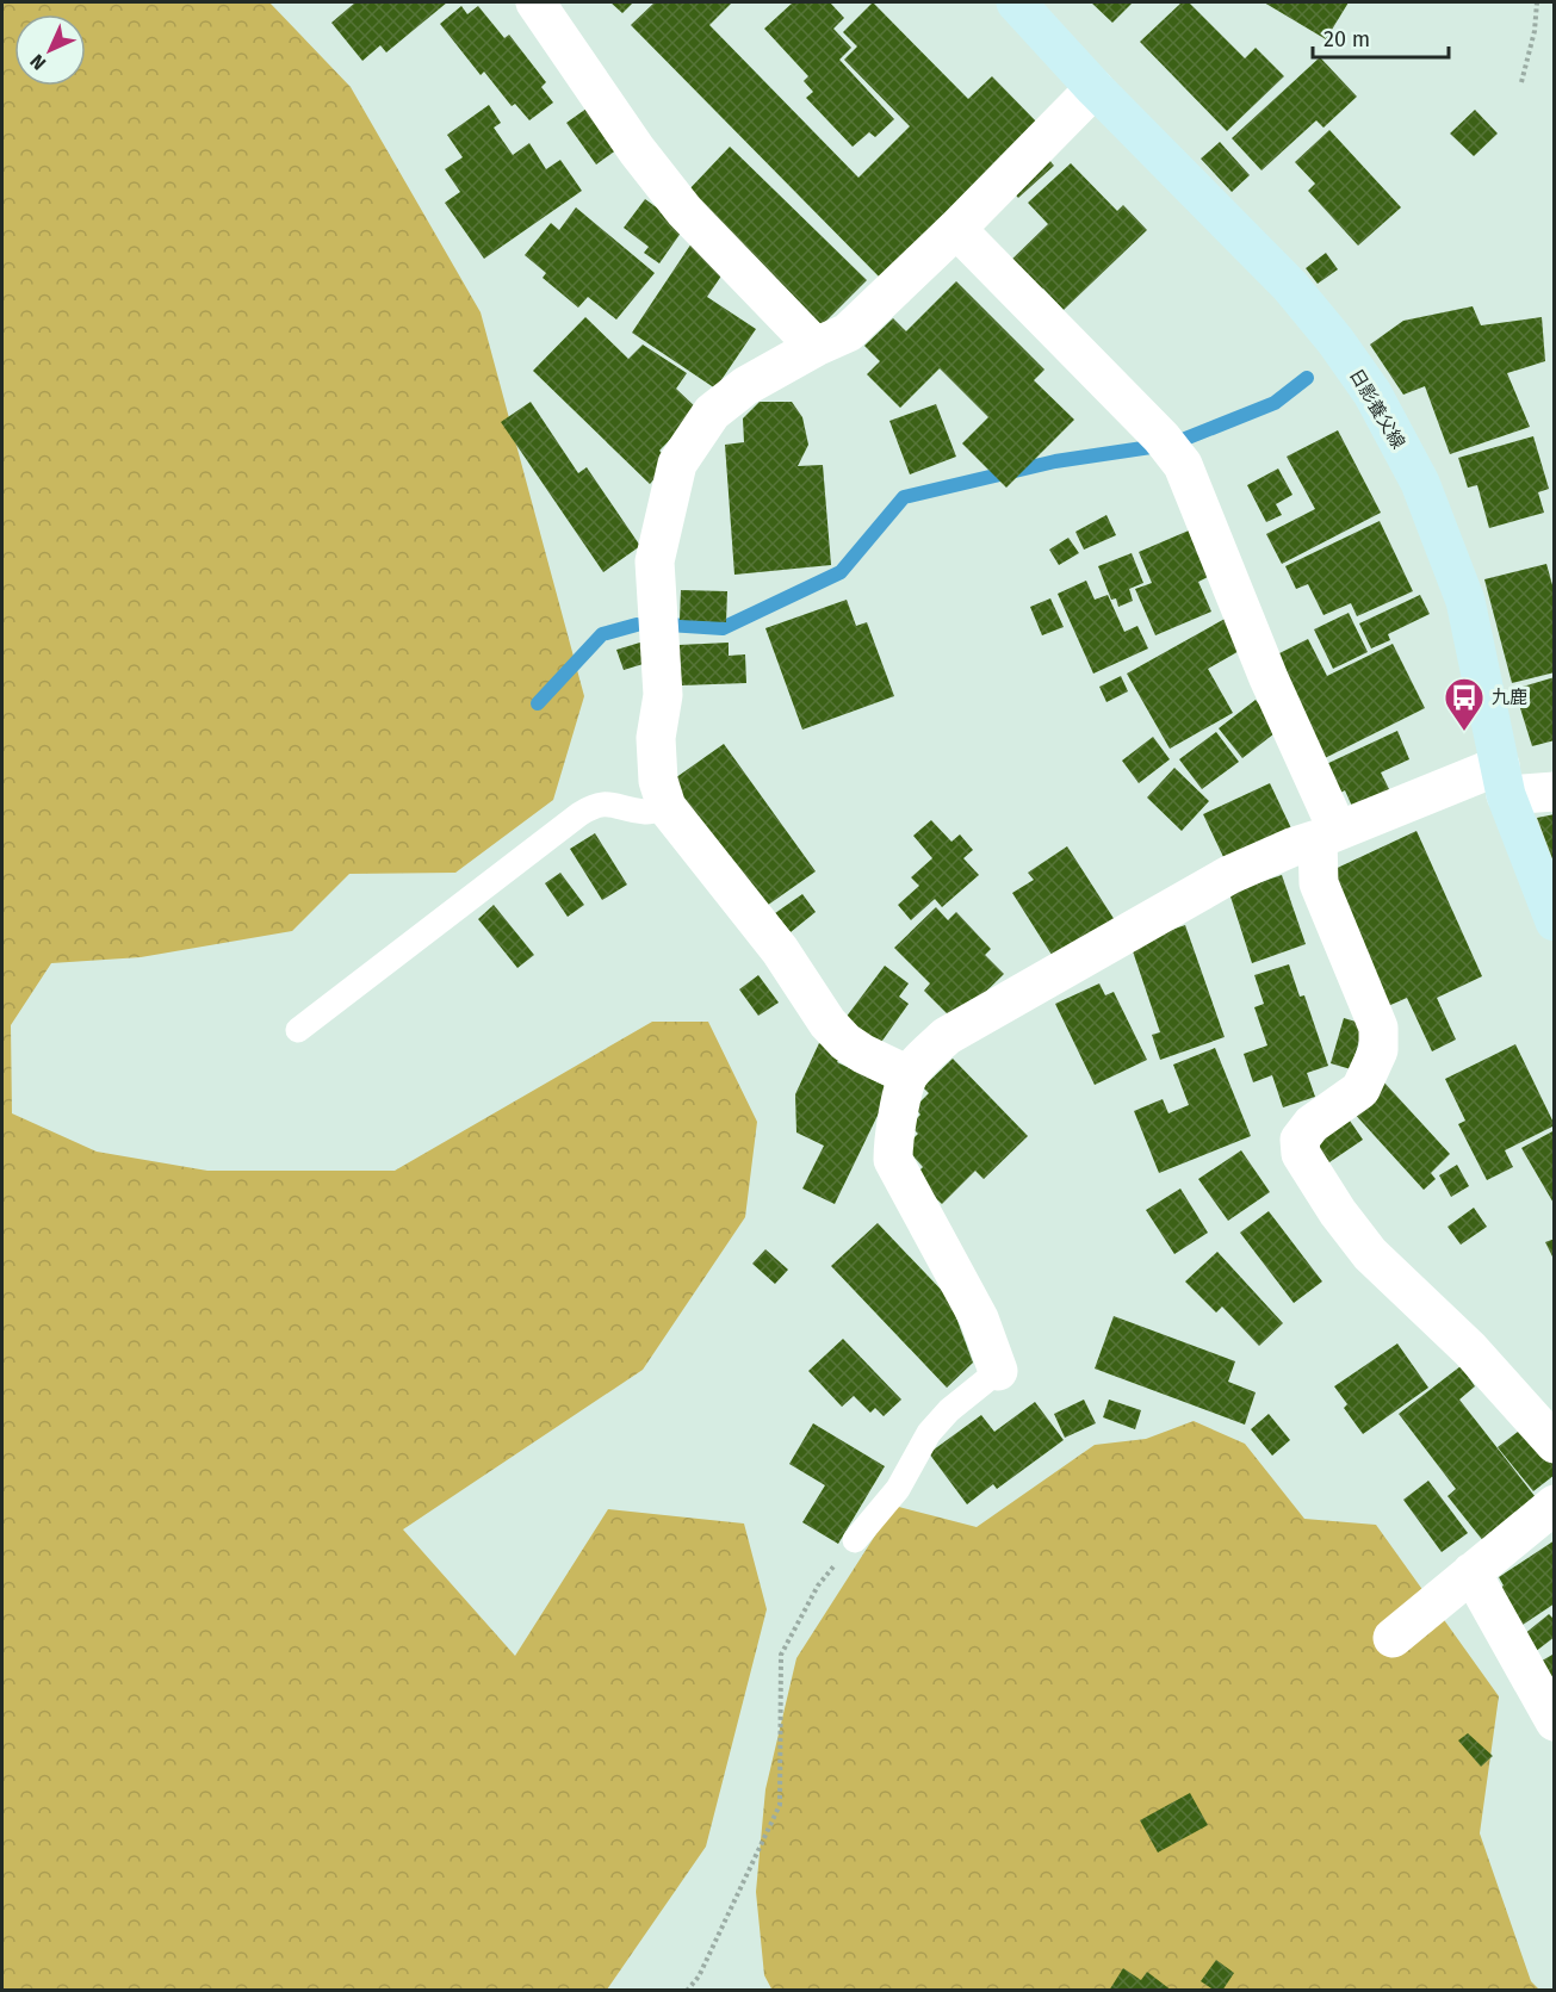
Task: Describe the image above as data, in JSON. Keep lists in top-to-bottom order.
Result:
{
  "streets": {
    "main road": ["日影養父線"]
  },
  "places": {
    "bus stop": ["九鹿"]
  },
  "scale_bar": "20 m",
  "north": "bottom left"
}
